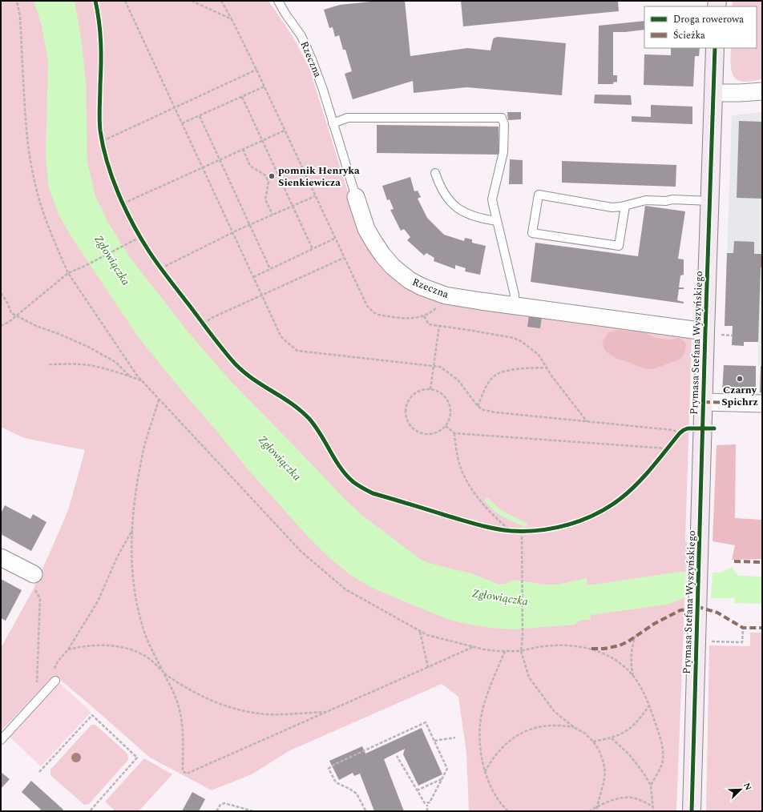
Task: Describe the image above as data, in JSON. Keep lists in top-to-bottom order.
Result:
{
  "streets": {
    "main road": ["Prymasa Stefana Wyszyńskiego"],
    "street": ["Rzeczna"]
  },
  "crossings": [
    ["Rzeczna", "Prymasa Stefana Wyszyńskiego"]
  ],
  "water": ["Zgłowiączka"],
  "places": ["pomnik Henryka Sienkiewicza", "Czarny Spichrz"],
  "legend": ["Droga rowerowa", "Ścieżka"],
  "north": "top right"
}
